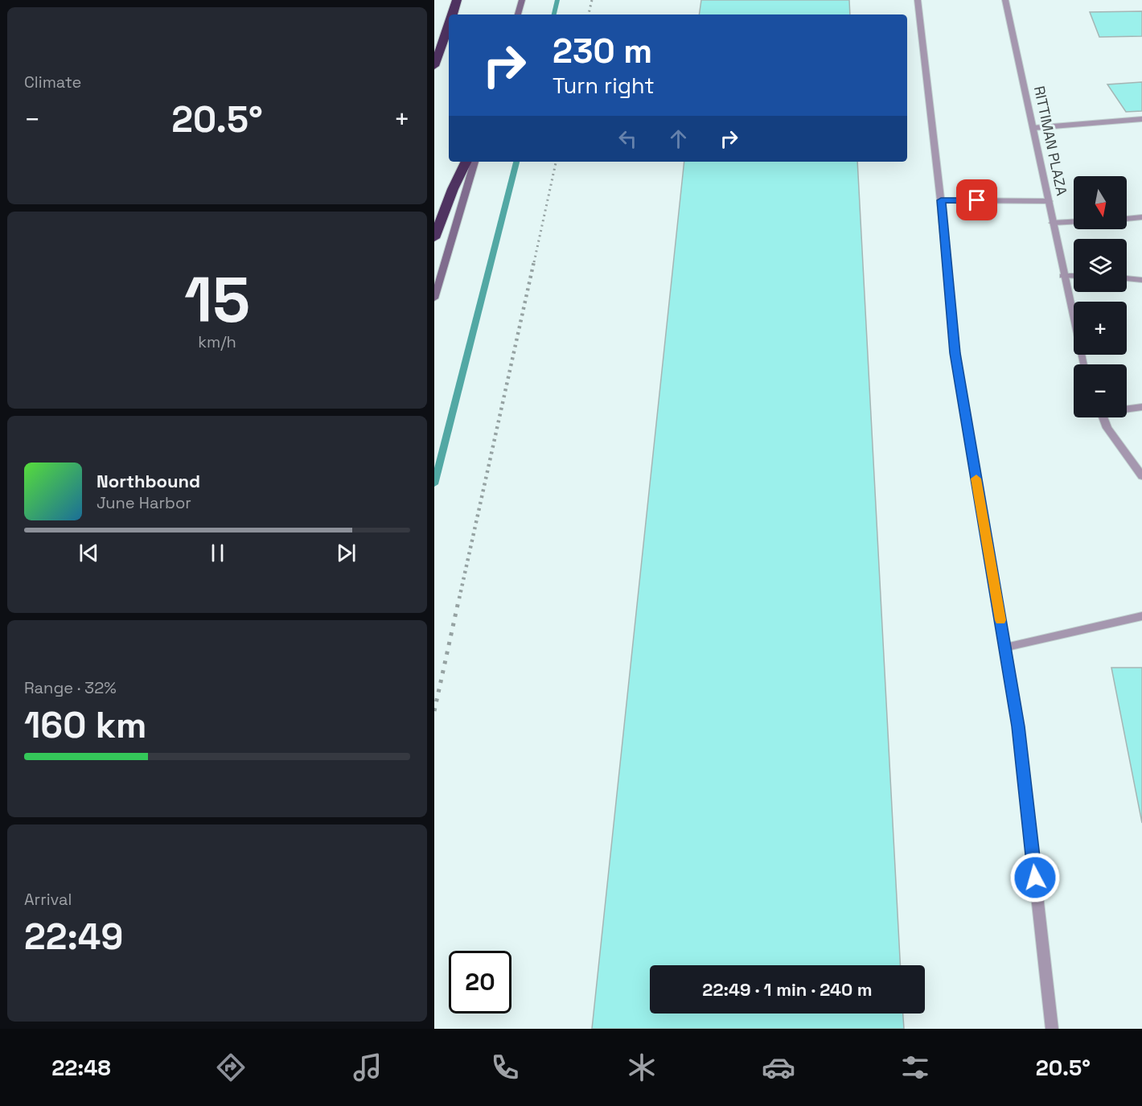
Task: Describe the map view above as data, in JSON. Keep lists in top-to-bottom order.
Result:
{
  "streets": {
    "street": ["RITTIMAN PLAZA"]
  },
  "north": "bottom",
  "page": {
    "tile": [
      "Climate",
      ["15", "km/h"],
      ["Range · 32%", "160 km"],
      ["Arrival", "22:49"]
    ],
    "turn": ["230 m", "Turn right"],
    "heat": ["−", "20.5°", "+"],
    "map_buttons": ["+", "−"],
    "song": ["Northbound", "June Harbor"],
    "limit": "20",
    "trip": "22:49 · 1 min · 240 m",
    "tabs": ["22:48", "20.5°"]
  }
}
